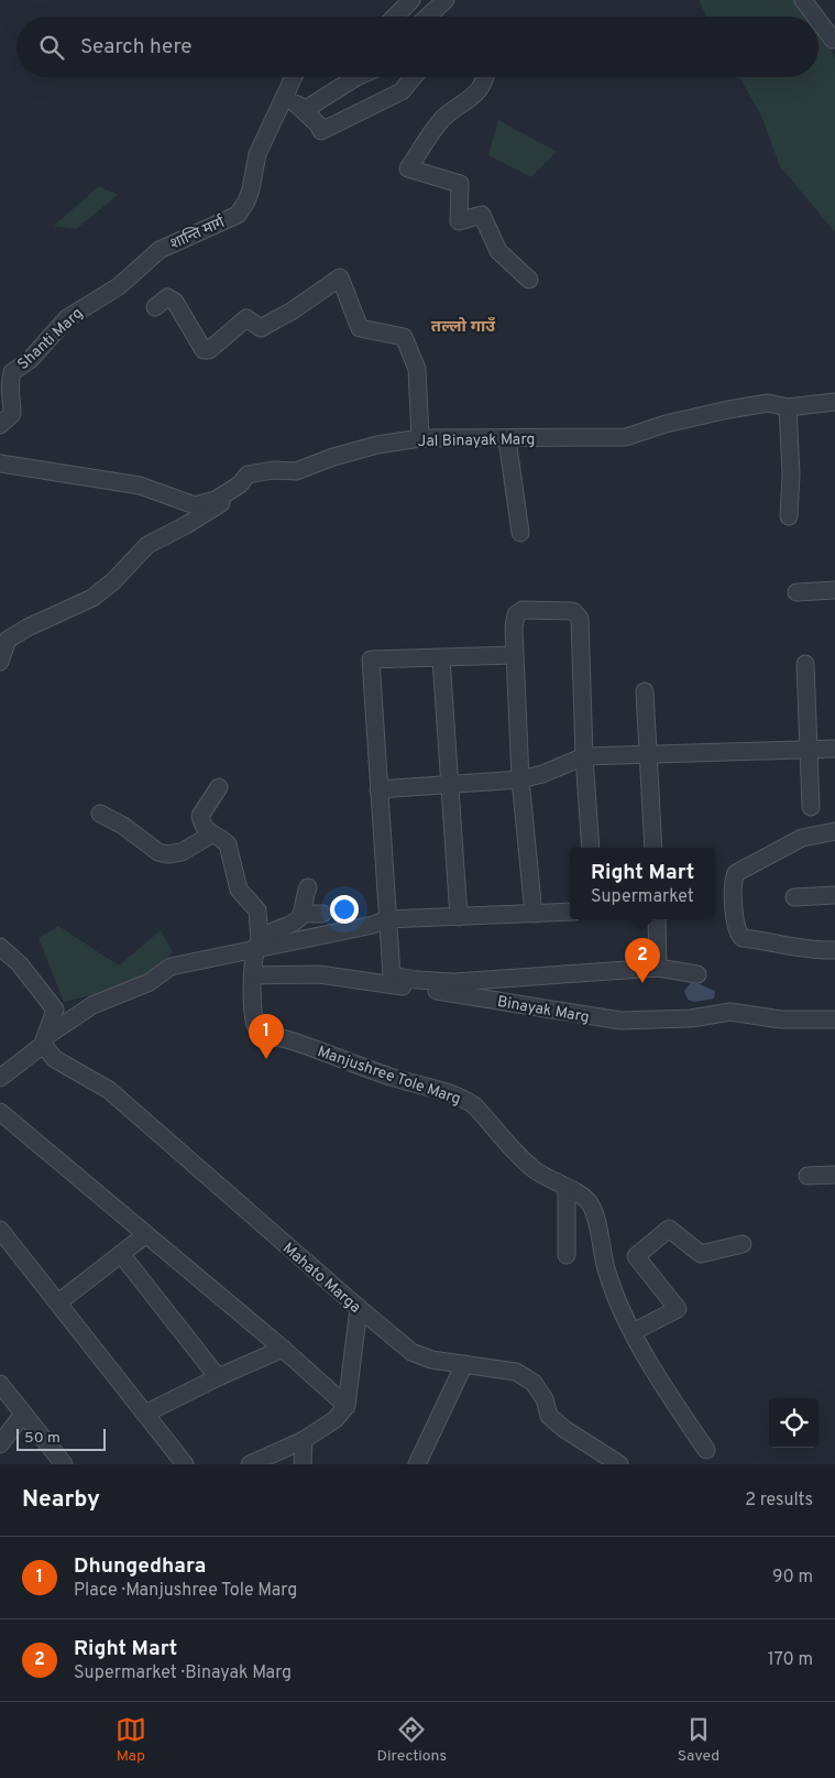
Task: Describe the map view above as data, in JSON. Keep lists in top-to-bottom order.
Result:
{
  "streets": {
    "street": [
      "शान्ति मार्ग",
      "Shanti Marg",
      "Jal Binayak Marg",
      "Binayak Marg",
      "Manjushree Tole Marg",
      "Mahato Marga"
    ]
  },
  "crossings": [
    ["शान्ति मार्ग", "Shanti Marg"],
    ["Binayak Marg", "Manjushree Tole Marg"]
  ],
  "districts": ["तल्लो गाउँ"],
  "scale_bar": "50 m",
  "page": {
    "search": "Search here",
    "popup": ["Right Mart", "Supermarket"],
    "pins": ["2", "1"],
    "scale": "50 m",
    "heading": ["Nearby", "2 results"],
    "list": [
      {
        "mark": "1",
        "name": "Dhungedhara",
        "note": "Place · Manjushree Tole Marg",
        "value": "90 m"
      },
      {
        "mark": "2",
        "name": "Right Mart",
        "note": "Supermarket · Binayak Marg",
        "value": "170 m"
      }
    ],
    "nav": ["Map", "Directions", "Saved"]
  }
}
